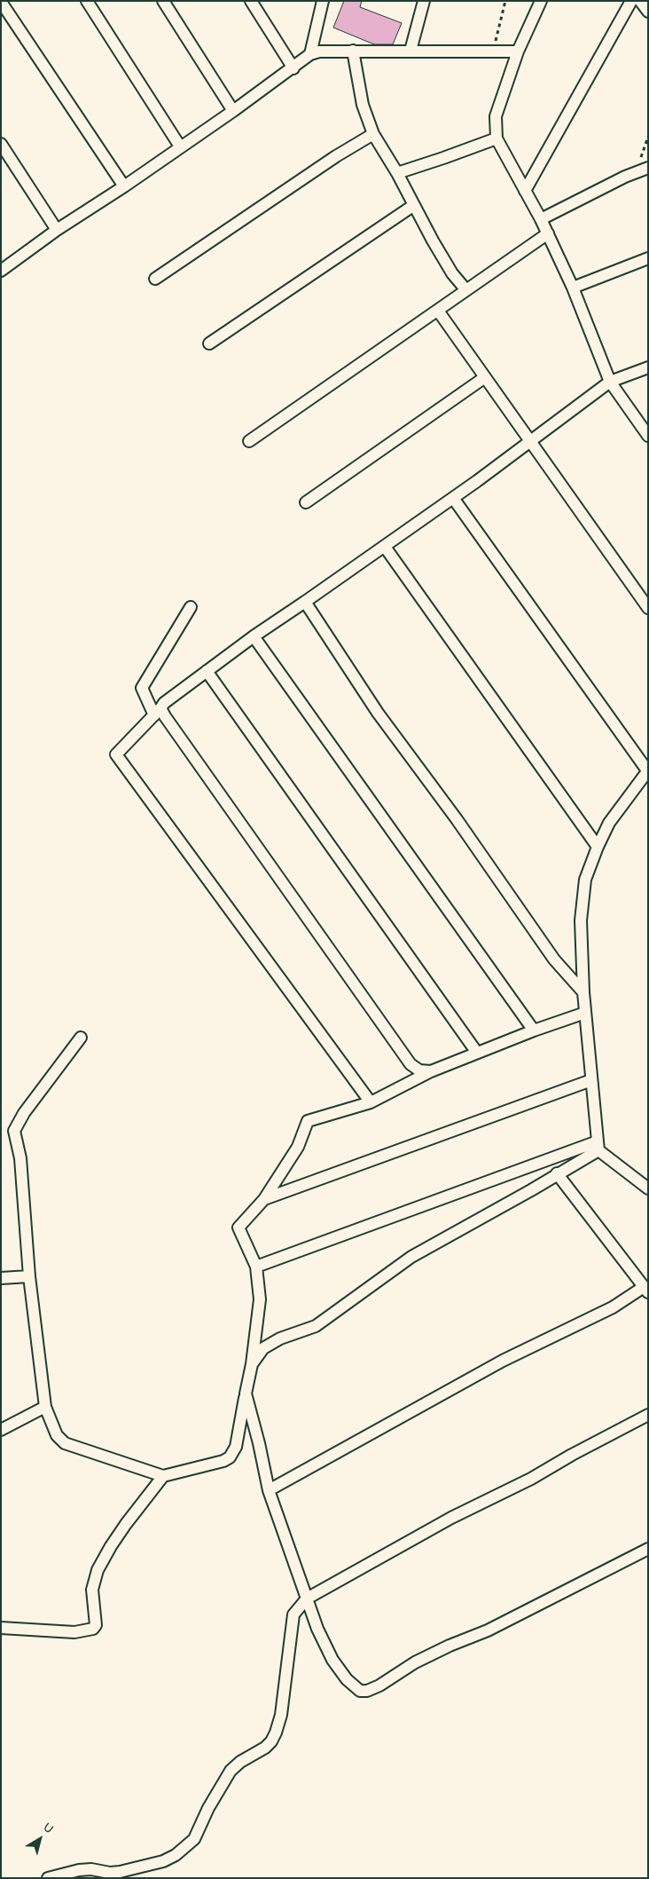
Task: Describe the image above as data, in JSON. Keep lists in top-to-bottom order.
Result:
{
  "north": "top right"
}
